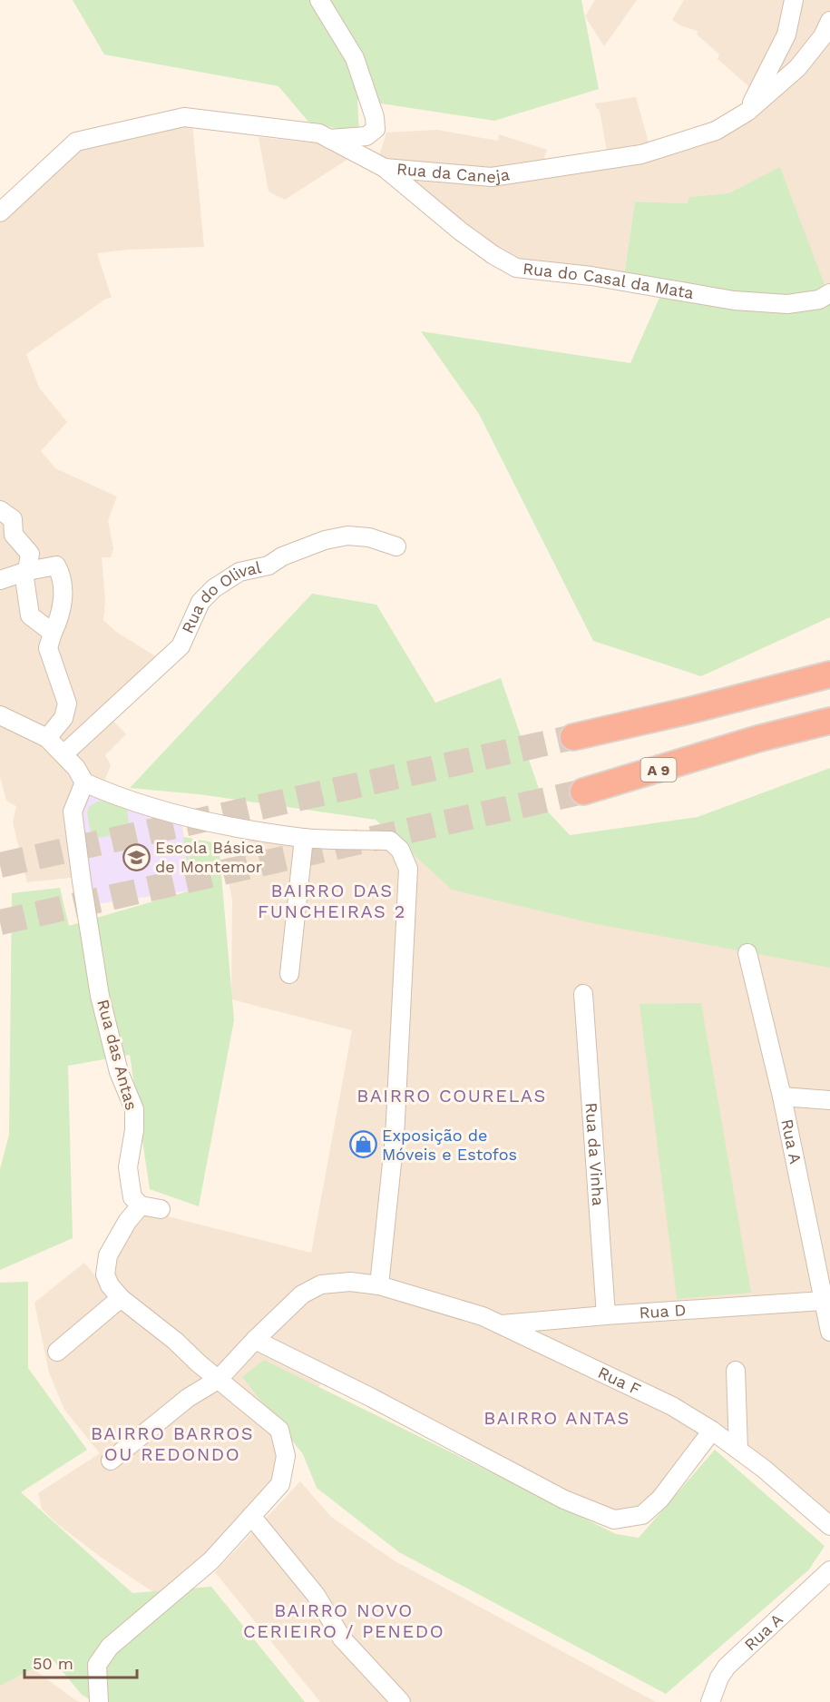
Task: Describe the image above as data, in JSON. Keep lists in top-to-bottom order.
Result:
{
  "streets": {
    "highway": ["A 9"],
    "street": [
      "Rua da Caneja",
      "Rua do Casal da Mata",
      "Rua do Olival",
      "Rua das Antas",
      "Rua A",
      "Rua da Vinha",
      "Rua D",
      "Rua F"
    ]
  },
  "crossings": [
    ["Rua da Caneja", "Rua do Casal da Mata"],
    ["Rua A", "Rua D"],
    ["Rua da Vinha", "Rua D"],
    ["Rua D", "Rua F"]
  ],
  "districts": [
    "BAIRRO DAS FUNCHEIRAS 2",
    "BAIRRO COURELAS",
    "BAIRRO ANTAS",
    "BAIRRO BARROS OU REDONDO",
    "BAIRRO NOVO CERIEIRO / PENEDO"
  ],
  "places": {
    "school or university": ["Escola Básica de Montemor"],
    "shop": ["Exposição de Móveis e Estofos"]
  },
  "scale_bar": "50 m"
}
